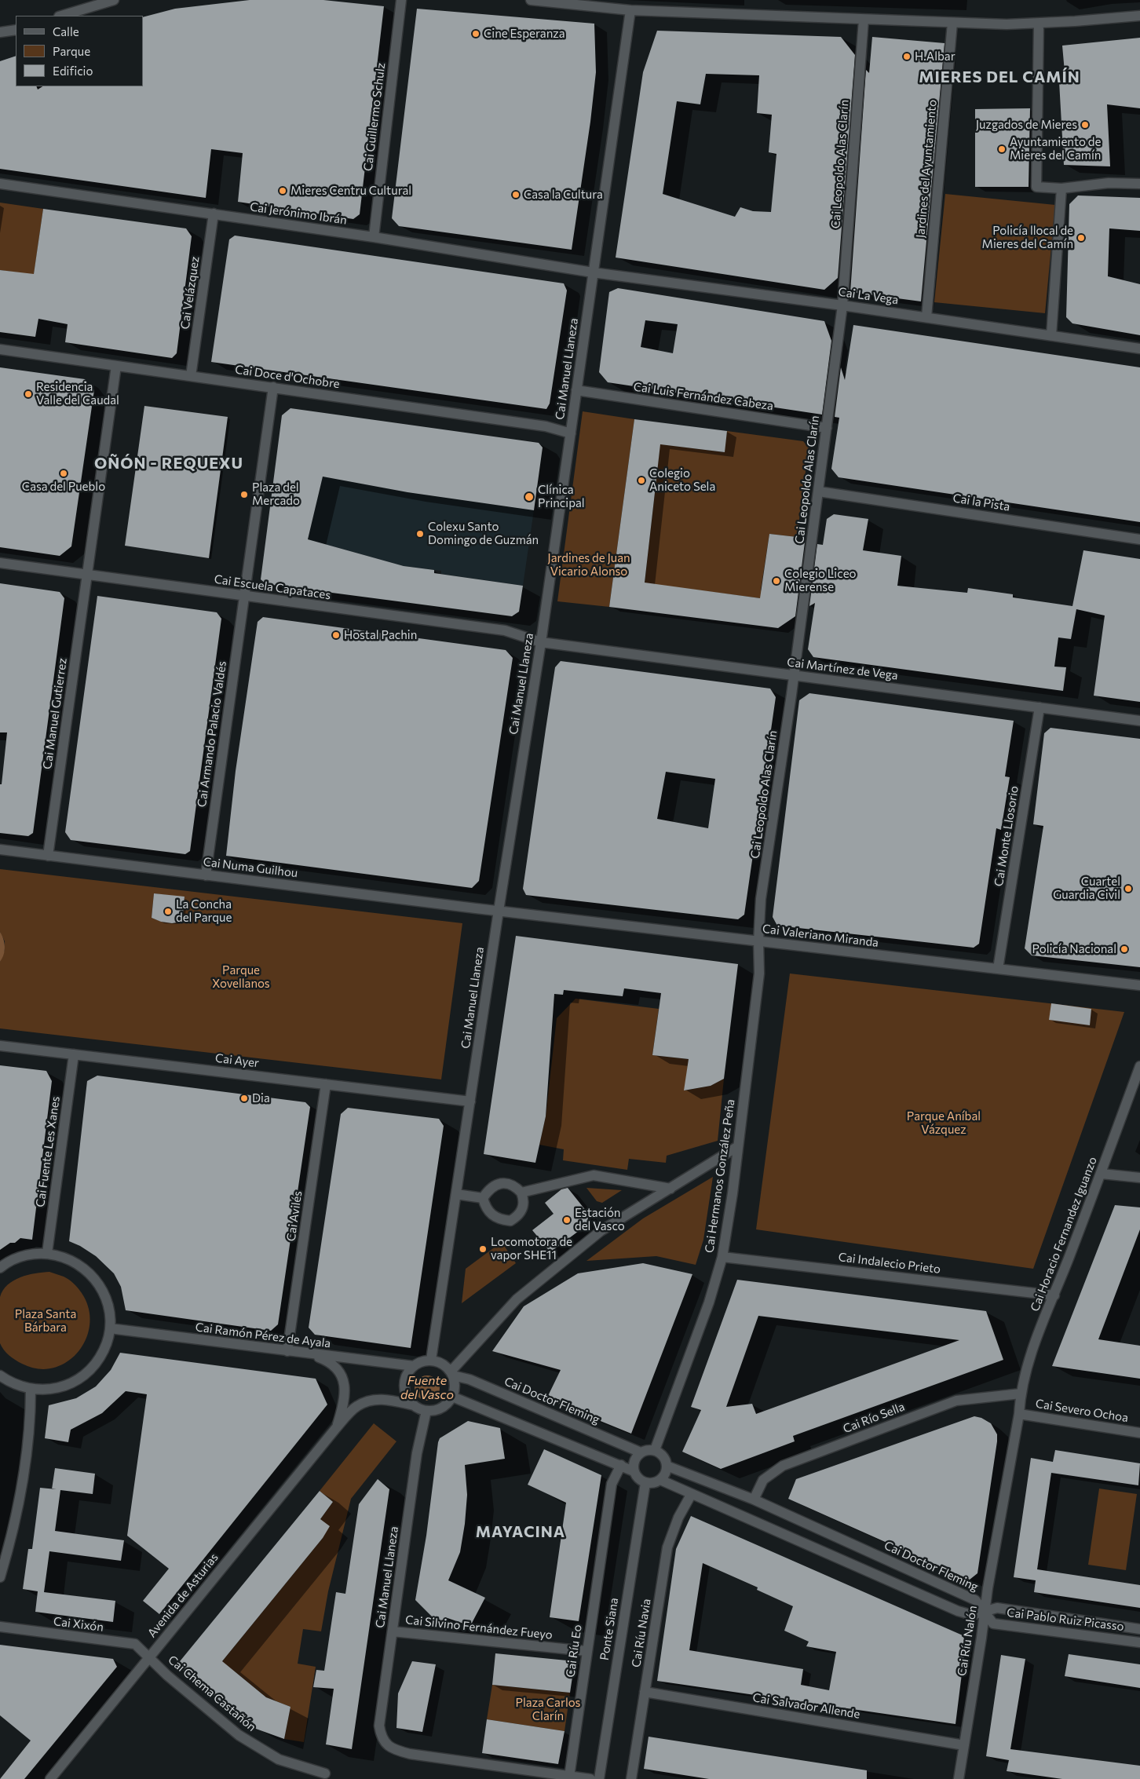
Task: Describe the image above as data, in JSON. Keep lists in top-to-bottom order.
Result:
{
  "streets": {
    "street": [
      "Cai Guillermo Schulz",
      "Cai Leopoldo Alas Clarín",
      "Jardines del Ayuntamiento",
      "Cai Jerónimo Ibrán",
      "Cai Velázquez",
      "Cai La Vega",
      "Cai Manuel Llaneza",
      "Cai Doce d'Ochobre",
      "Cai Luis Fernández Cabeza",
      "Cai la Pista",
      "Cai Escuela Capataces",
      "Cai Martínez de Vega",
      "Cai Manuel Gutierrez",
      "Cai Armando Palacio Valdés",
      "Cai Monte Llosorio",
      "Cai Numa Guilhou",
      "Cai Valeriano Miranda",
      "Cai Ayer",
      "Cai Fuente Les Xanes",
      "Cai Hermanos González Peña",
      "Cai Avilés",
      "Cai Horacio Fernandez Iguanzo",
      "Cai Indalecio Prieto",
      "Cai Ramón Pérez de Ayala",
      "Cai Doctor Fleming",
      "Cai Severo Ochoa",
      "Cai Río Sella",
      "Avenida de Asturias",
      "Cai Pablo Ruiz Picasso",
      "Cai Xixón",
      "Cai Silvino Fernández Fueyo",
      "Ponte Siana",
      "Cai Ríu Navia",
      "Cai Ríu Nalón",
      "Cai Ríu Eo",
      "Cai Chema Castañón",
      "Cai Salvador Allende"
    ]
  },
  "crossings": [
    ["Cai Guillermo Schulz", "Cai Jerónimo Ibrán"],
    ["Cai Leopoldo Alas Clarín", "Cai La Vega"],
    ["Cai Leopoldo Alas Clarín", "Cai Luis Fernández Cabeza"],
    ["Cai Leopoldo Alas Clarín", "Cai la Pista"],
    ["Cai Leopoldo Alas Clarín", "Cai Martínez de Vega"],
    ["Cai Leopoldo Alas Clarín", "Cai Valeriano Miranda"],
    ["Cai Leopoldo Alas Clarín", "Cai Hermanos González Peña"],
    ["Jardines del Ayuntamiento", "Cai La Vega"],
    ["Cai Jerónimo Ibrán", "Cai Velázquez"],
    ["Cai Jerónimo Ibrán", "Cai La Vega"],
    ["Cai Jerónimo Ibrán", "Cai Manuel Llaneza"],
    ["Cai Velázquez", "Cai Doce d'Ochobre"],
    ["Cai La Vega", "Cai Manuel Llaneza"],
    ["Cai Manuel Llaneza", "Cai Doce d'Ochobre"],
    ["Cai Manuel Llaneza", "Cai Luis Fernández Cabeza"],
    ["Cai Manuel Llaneza", "Cai Escuela Capataces"],
    ["Cai Manuel Llaneza", "Cai Martínez de Vega"],
    ["Cai Manuel Llaneza", "Cai Numa Guilhou"],
    ["Cai Manuel Llaneza", "Cai Valeriano Miranda"],
    ["Cai Manuel Llaneza", "Cai Ayer"],
    ["Cai Manuel Llaneza", "Cai Ramón Pérez de Ayala"],
    ["Cai Manuel Llaneza", "Cai Doctor Fleming"],
    ["Cai Manuel Llaneza", "Avenida de Asturias"],
    ["Cai Manuel Llaneza", "Cai Silvino Fernández Fueyo"],
    ["Cai Manuel Llaneza", "Cai Ríu Eo"],
    ["Cai Escuela Capataces", "Cai Martínez de Vega"],
    ["Cai Escuela Capataces", "Cai Manuel Gutierrez"],
    ["Cai Escuela Capataces", "Cai Armando Palacio Valdés"],
    ["Cai Martínez de Vega", "Cai Monte Llosorio"],
    ["Cai Manuel Gutierrez", "Cai Numa Guilhou"],
    ["Cai Armando Palacio Valdés", "Cai Numa Guilhou"],
    ["Cai Monte Llosorio", "Cai Valeriano Miranda"],
    ["Cai Numa Guilhou", "Cai Valeriano Miranda"],
    ["Cai Valeriano Miranda", "Cai Hermanos González Peña"],
    ["Cai Ayer", "Cai Fuente Les Xanes"],
    ["Cai Ayer", "Cai Avilés"],
    ["Cai Hermanos González Peña", "Cai Indalecio Prieto"],
    ["Cai Hermanos González Peña", "Cai Doctor Fleming"],
    ["Cai Hermanos González Peña", "Ponte Siana"],
    ["Cai Avilés", "Cai Ramón Pérez de Ayala"],
    ["Cai Horacio Fernandez Iguanzo", "Cai Indalecio Prieto"],
    ["Cai Horacio Fernandez Iguanzo", "Cai Severo Ochoa"],
    ["Cai Horacio Fernandez Iguanzo", "Cai Río Sella"],
    ["Cai Horacio Fernandez Iguanzo", "Cai Ríu Nalón"],
    ["Cai Ramón Pérez de Ayala", "Cai Doctor Fleming"],
    ["Cai Ramón Pérez de Ayala", "Avenida de Asturias"],
    ["Cai Doctor Fleming", "Cai Río Sella"],
    ["Cai Doctor Fleming", "Avenida de Asturias"],
    ["Cai Doctor Fleming", "Cai Pablo Ruiz Picasso"],
    ["Cai Doctor Fleming", "Ponte Siana"],
    ["Cai Doctor Fleming", "Cai Ríu Nalón"],
    ["Cai Severo Ochoa", "Cai Ríu Nalón"],
    ["Avenida de Asturias", "Cai Xixón"],
    ["Avenida de Asturias", "Cai Chema Castañón"],
    ["Cai Pablo Ruiz Picasso", "Cai Ríu Nalón"],
    ["Cai Xixón", "Cai Chema Castañón"],
    ["Cai Silvino Fernández Fueyo", "Cai Ríu Eo"],
    ["Cai Ríu Navia", "Cai Salvador Allende"],
    ["Cai Ríu Nalón", "Cai Salvador Allende"]
  ],
  "districts": ["MIERES DEL CAMÍN", "OÑÓN - REQUEXU", "MAYACINA"],
  "water": ["Fuente del Vasco"],
  "parks": [
    "Jardines de Juan Vicario Alonso",
    "Parque Xovellanos",
    "Parque Aníbal Vázquez",
    "Plaza Santa Bárbara",
    "Plaza Carlos Clarín"
  ],
  "places": [
    "Cine Esperanza",
    "H.Albar",
    "Juzgados de Mieres",
    "Ayuntamiento de Mieres del Camín",
    "Mieres Centru Cultural",
    "Casa la Cultura",
    "Policía llocal de Mieres del Camín",
    "Residencia Valle del Caudal",
    "Casa del Pueblo",
    "Colegio Aniceto Sela",
    "Plaza del Mercado",
    "Clínica Principal",
    "Colexu Santo Domingo de Guzmán",
    "Colegio Liceo Mierense",
    "Hostal Pachin",
    "Cuartel Guardia Civil",
    "La Concha del Parque",
    "Policía Nacional",
    "Dia",
    "Estación del Vasco",
    "Locomotora de vapor SHE11"
  ],
  "legend": ["Calle", "Parque", "Edificio"]
}
